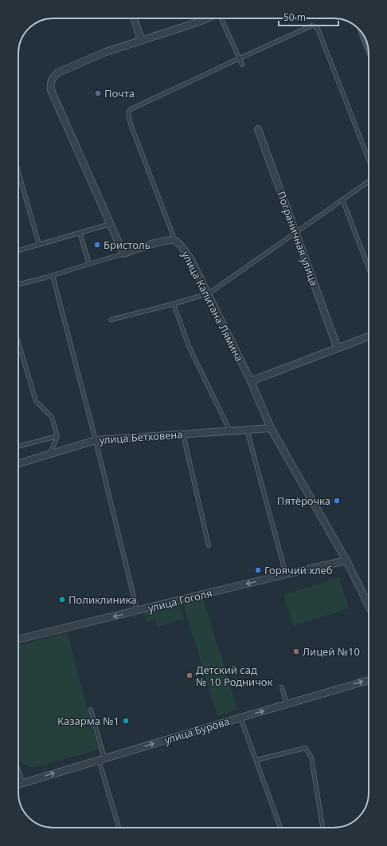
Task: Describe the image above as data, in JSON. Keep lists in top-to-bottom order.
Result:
{
  "streets": {
    "street": [
      "Пограничная улица",
      "улица Капитана Лямина",
      "улица Бетховена",
      "улица Гоголя",
      "улица Бурова"
    ]
  },
  "crossings": [
    ["улица Капитана Лямина", "улица Бетховена"],
    ["улица Капитана Лямина", "улица Гоголя"]
  ],
  "one_way": ["улица Гоголя", "улица Бурова"],
  "places": [
    "Почта",
    "Бристоль",
    "Пятёрочка",
    "Горячий хлеб",
    "Поликлиника",
    "Лицей №10",
    "Детский сад № 10 Родничок",
    "Казарма №1"
  ],
  "scale_bar": "50 m"
}
